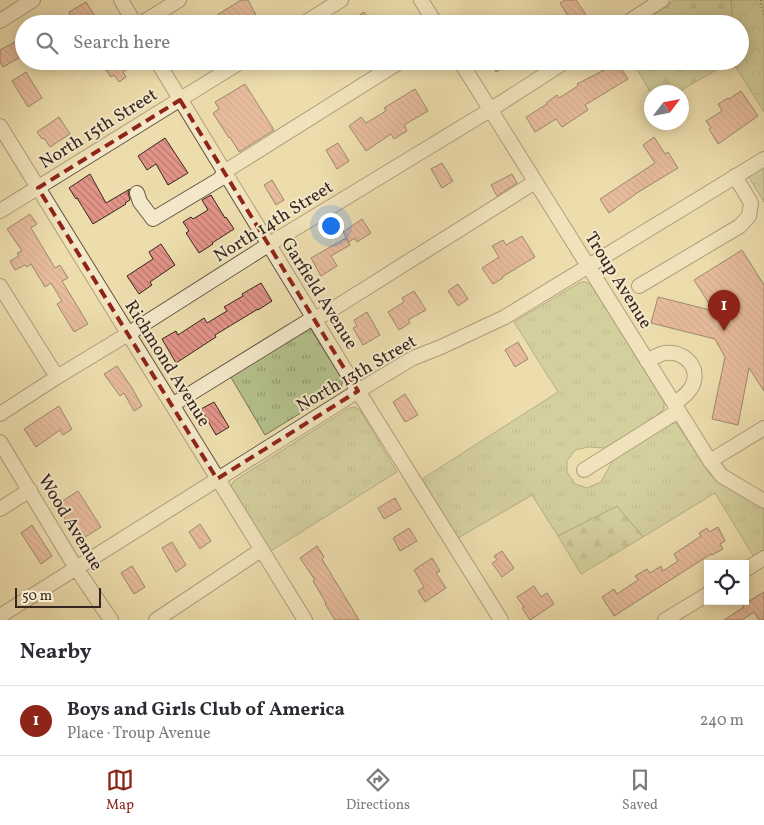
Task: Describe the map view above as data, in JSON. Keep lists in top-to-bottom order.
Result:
{
  "streets": {
    "street": [
      "North 15th Street",
      "North 14th Street",
      "Troup Avenue",
      "Garfield Avenue",
      "Richmond Avenue",
      "North 13th Street",
      "Wood Avenue"
    ]
  },
  "crossings": [
    ["North 15th Street", "Garfield Avenue"],
    ["North 15th Street", "Richmond Avenue"],
    ["North 14th Street", "Troup Avenue"],
    ["North 14th Street", "Garfield Avenue"],
    ["North 14th Street", "Richmond Avenue"],
    ["Troup Avenue", "North 13th Street"],
    ["Garfield Avenue", "North 13th Street"],
    ["Richmond Avenue", "North 13th Street"],
    ["North 13th Street", "Wood Avenue"]
  ],
  "scale_bar": "50 m",
  "north": "top right",
  "page": {
    "search": "Search here",
    "pins": "1",
    "scale": "50 m",
    "heading": "Nearby",
    "list": [
      {
        "mark": "1",
        "name": "Boys and Girls Club of America",
        "note": "Place · Troup Avenue",
        "value": "240 m"
      }
    ],
    "nav": ["Map", "Directions", "Saved"]
  }
}
